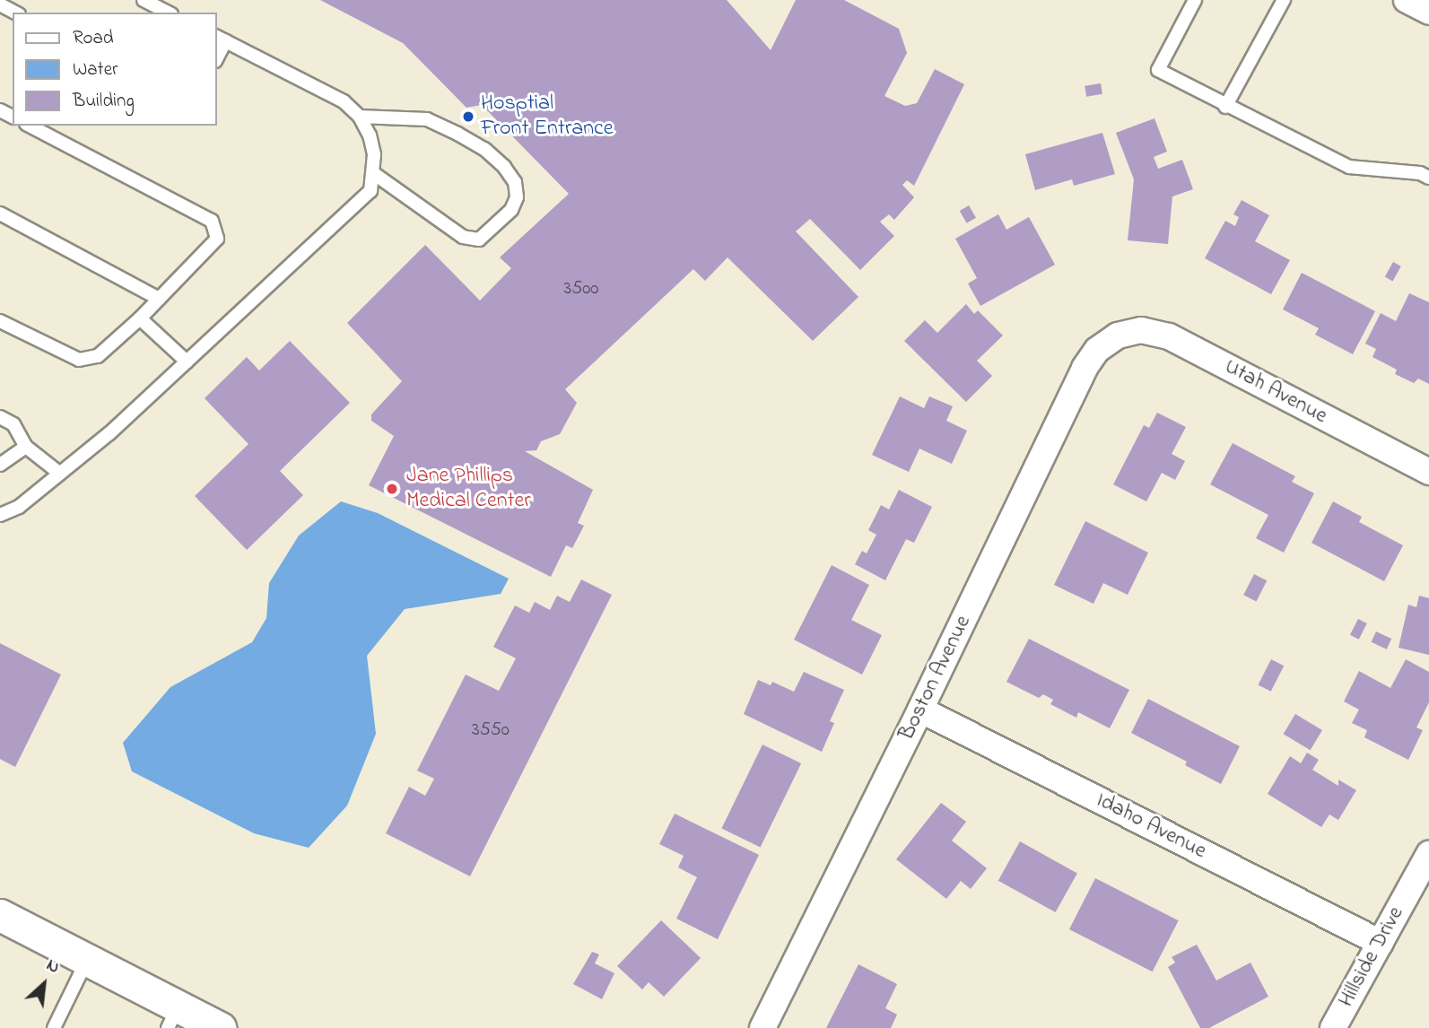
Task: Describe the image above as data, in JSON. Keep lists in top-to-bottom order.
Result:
{
  "streets": {
    "street": [
      "Utah Avenue",
      "Boston Avenue",
      "Idaho Avenue",
      "Hillside Drive"
    ]
  },
  "crossings": [
    ["Utah Avenue", "Boston Avenue"],
    ["Boston Avenue", "Idaho Avenue"],
    ["Idaho Avenue", "Hillside Drive"]
  ],
  "places": ["Hosptial Front Entrance", "Jane Phillips Medical Center"],
  "house_numbers": ["3500", "3550"],
  "legend": ["Road", "Water", "Building"],
  "north": "top right"
}
